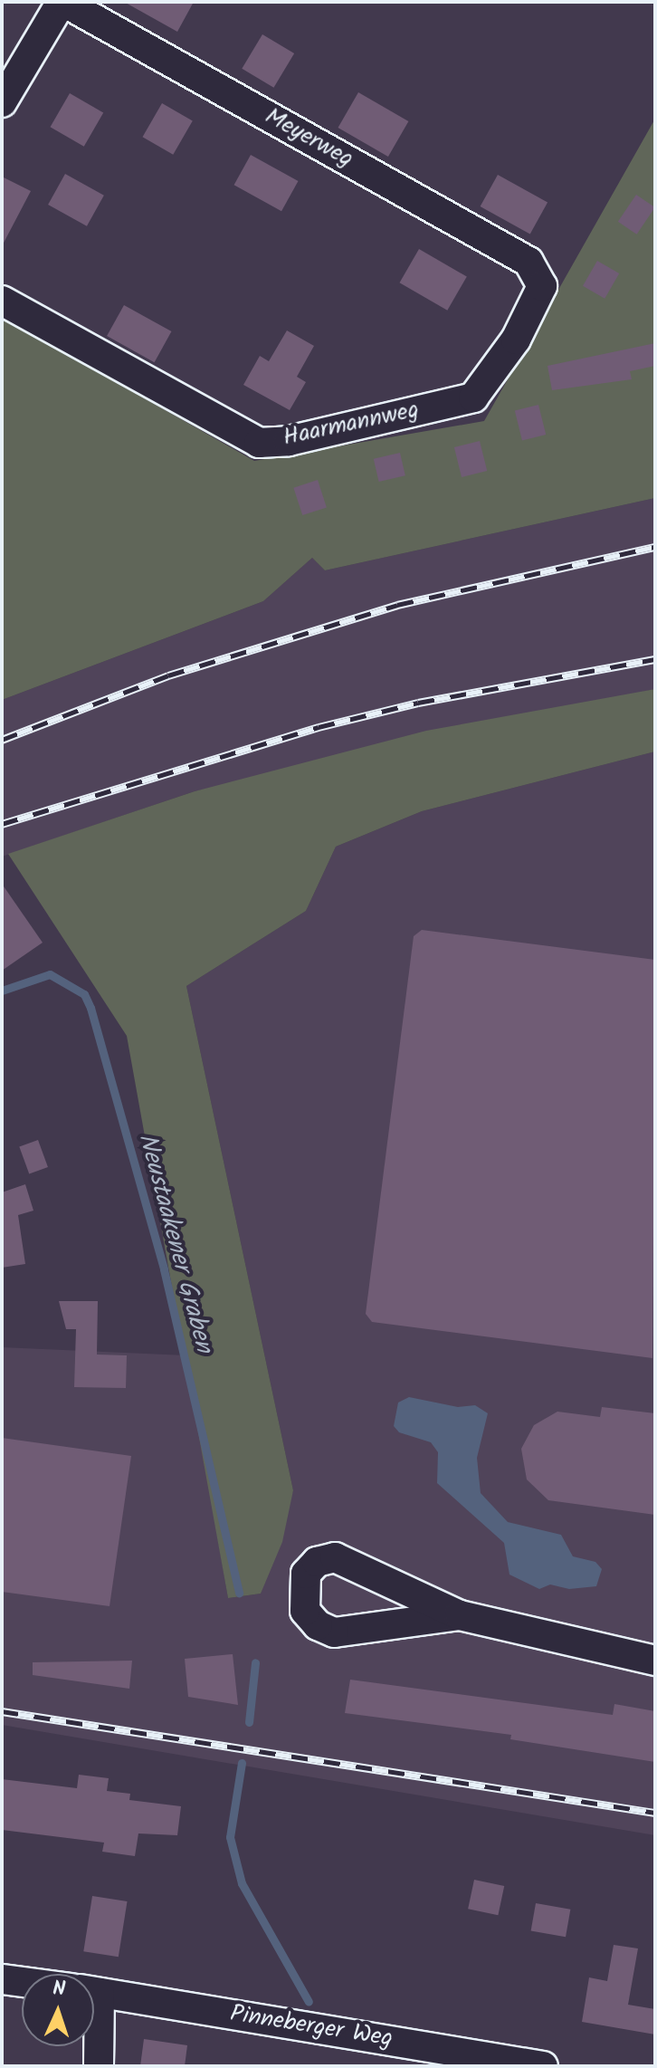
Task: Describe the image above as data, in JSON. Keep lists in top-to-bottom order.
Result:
{
  "streets": {
    "street": ["Meyerweg", "Haarmannweg", "Pinneberger Weg"]
  },
  "crossings": [
    ["Meyerweg", "Haarmannweg"]
  ],
  "water": ["Neustaakener Graben"],
  "north": "top"
}
